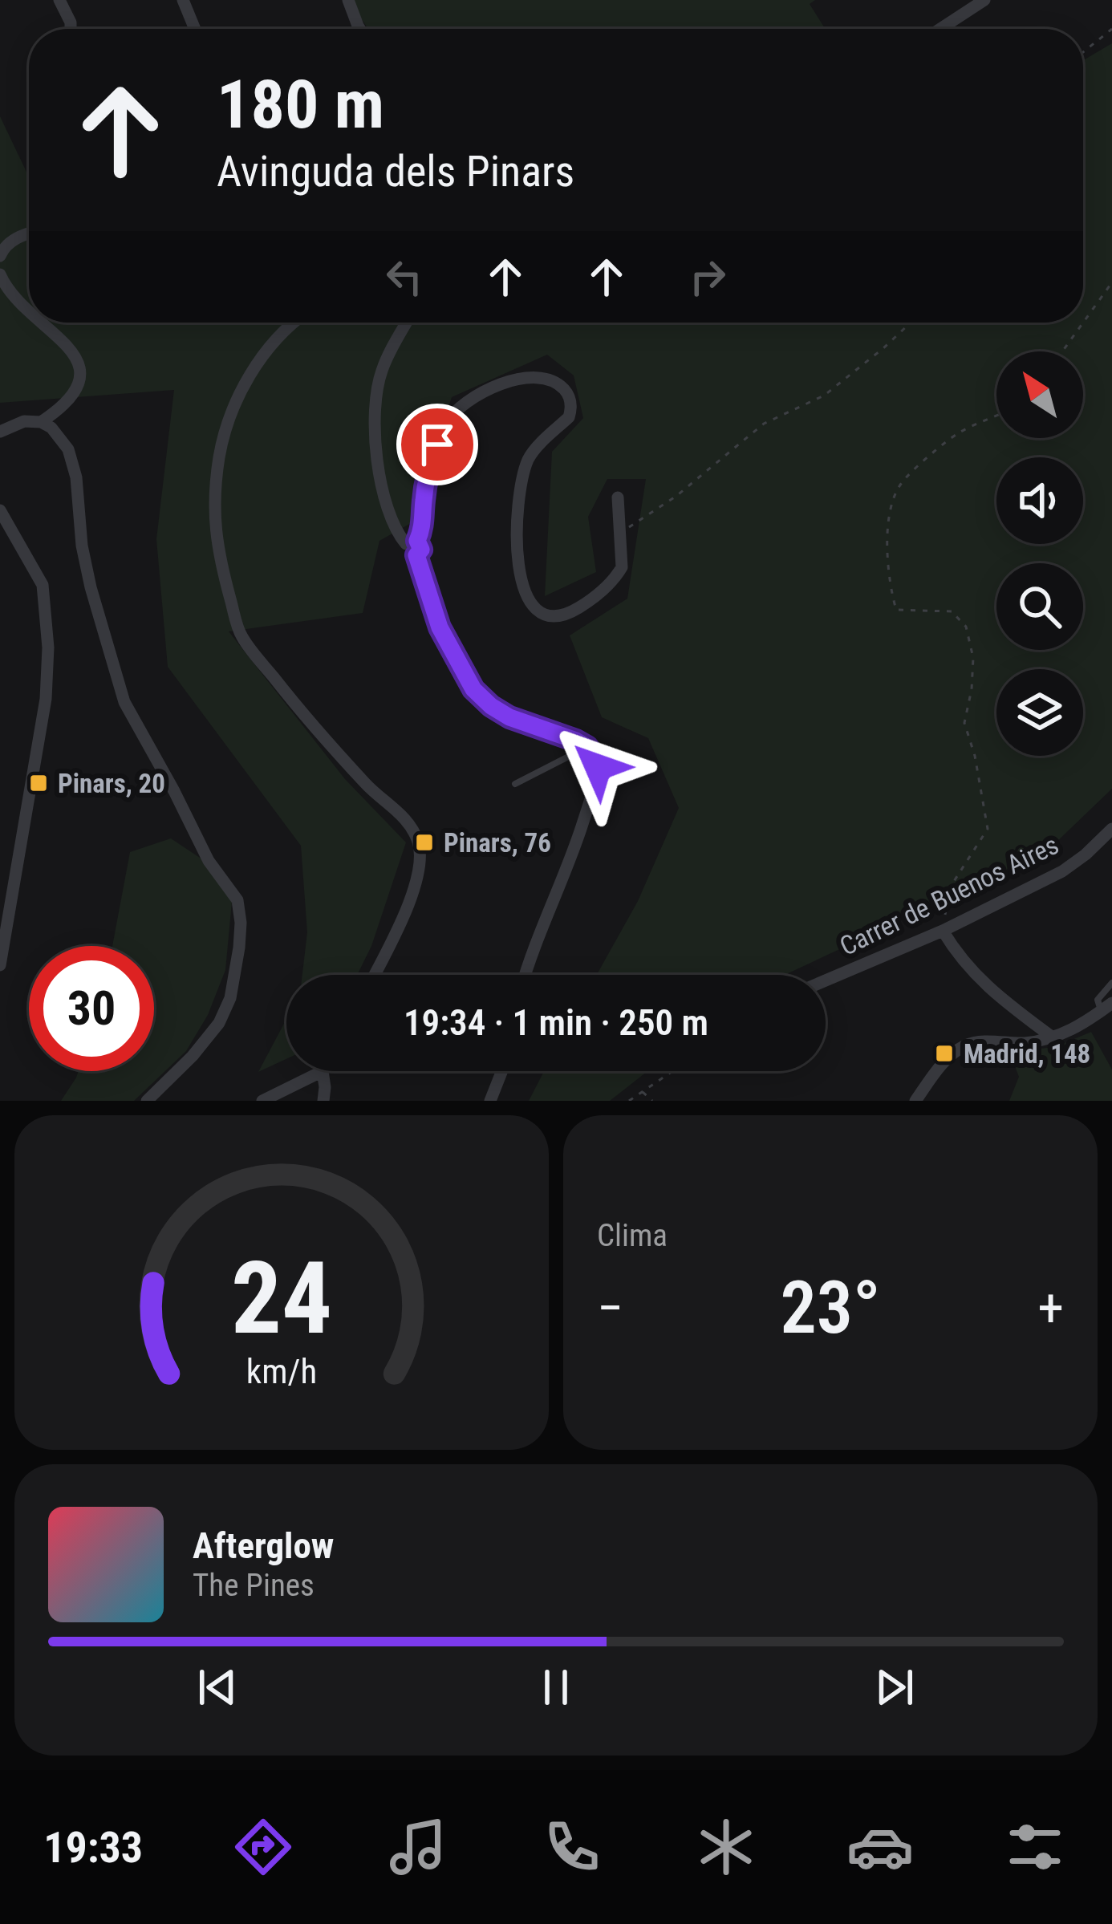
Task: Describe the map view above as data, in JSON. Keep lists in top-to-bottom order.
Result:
{
  "streets": {
    "street": ["Carrer de Buenos Aires"]
  },
  "places": {
    "transit": ["Pinars, 20", "Pinars, 76", "Madrid, 148"]
  },
  "north": "top left",
  "page": {
    "turn": ["180 m", "Avinguda dels Pinars"],
    "limit": "30",
    "trip": "19:34 · 1 min · 250 m",
    "tile": "Clima",
    "heat": ["−", "23°", "+"],
    "song": ["Afterglow", "The Pines"],
    "tabs": "19:33",
    "gauge": ["24", "km/h"]
  }
}
